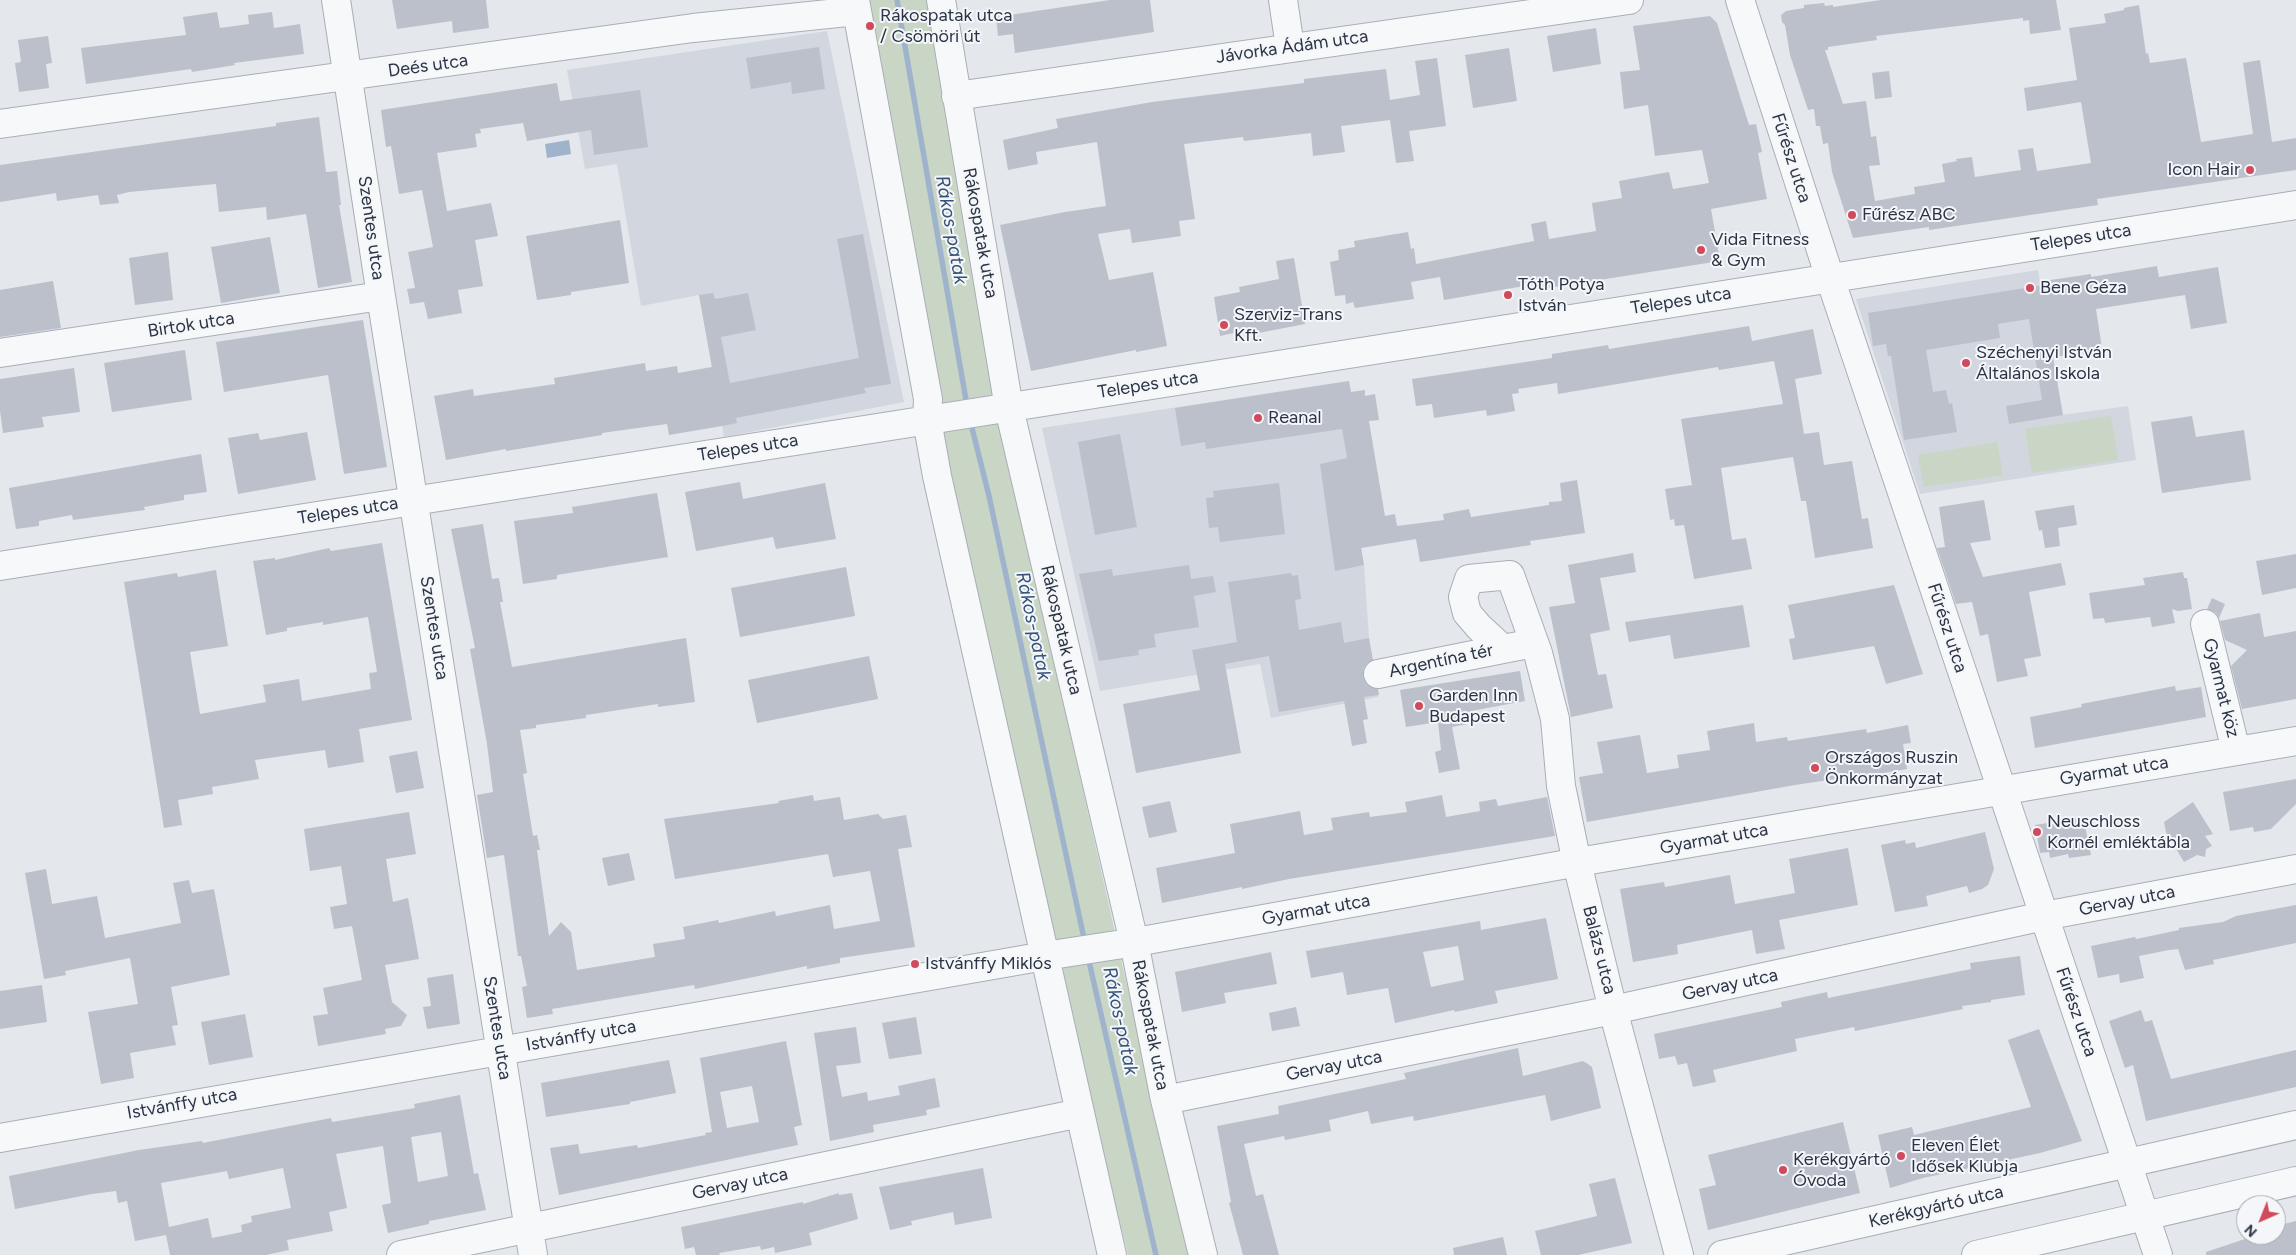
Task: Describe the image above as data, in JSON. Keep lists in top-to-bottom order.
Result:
{
  "streets": {
    "street": [
      "Jávorka Ádám utca",
      "Deés utca",
      "Fűrész utca",
      "Szentes utca",
      "Rákospatak utca",
      "Telepes utca",
      "Birtok utca",
      "Argentína tér",
      "Gyarmat köz",
      "Gyarmat utca",
      "Gervay utca",
      "Balázs utca",
      "Istvánffy utca",
      "Kerékgyártó utca"
    ]
  },
  "crossings": [
    ["Jávorka Ádám utca", "Rákospatak utca"],
    ["Deés utca", "Szentes utca"],
    ["Fűrész utca", "Telepes utca"],
    ["Fűrész utca", "Gyarmat utca"],
    ["Fűrész utca", "Gervay utca"],
    ["Fűrész utca", "Kerékgyártó utca"],
    ["Szentes utca", "Telepes utca"],
    ["Szentes utca", "Birtok utca"],
    ["Szentes utca", "Gervay utca"],
    ["Szentes utca", "Istvánffy utca"],
    ["Rákospatak utca", "Telepes utca"],
    ["Rákospatak utca", "Gyarmat utca"],
    ["Rákospatak utca", "Gervay utca"],
    ["Rákospatak utca", "Istvánffy utca"],
    ["Argentína tér", "Balázs utca"],
    ["Gyarmat köz", "Gyarmat utca"],
    ["Gyarmat utca", "Balázs utca"],
    ["Gyarmat utca", "Istvánffy utca"],
    ["Gervay utca", "Balázs utca"]
  ],
  "water": ["Rákos-patak"],
  "places": [
    "Rákospatak utca / Csömöri út",
    "Icon Hair",
    "Fűrész ABC",
    "Vida Fitness & Gym",
    "Bene Géza",
    "Tóth Potya István",
    "Szerviz-Trans Kft.",
    "Széchenyi István Általános Iskola",
    "Reanal",
    "Garden Inn Budapest",
    "Országos Ruszin Önkormányzat",
    "Neuschloss Kornél emléktábla",
    "Istvánffy Miklós",
    "Eleven Élet Idősek Klubja",
    "Kerékgyártó Óvoda"
  ],
  "north": "bottom left"
}
